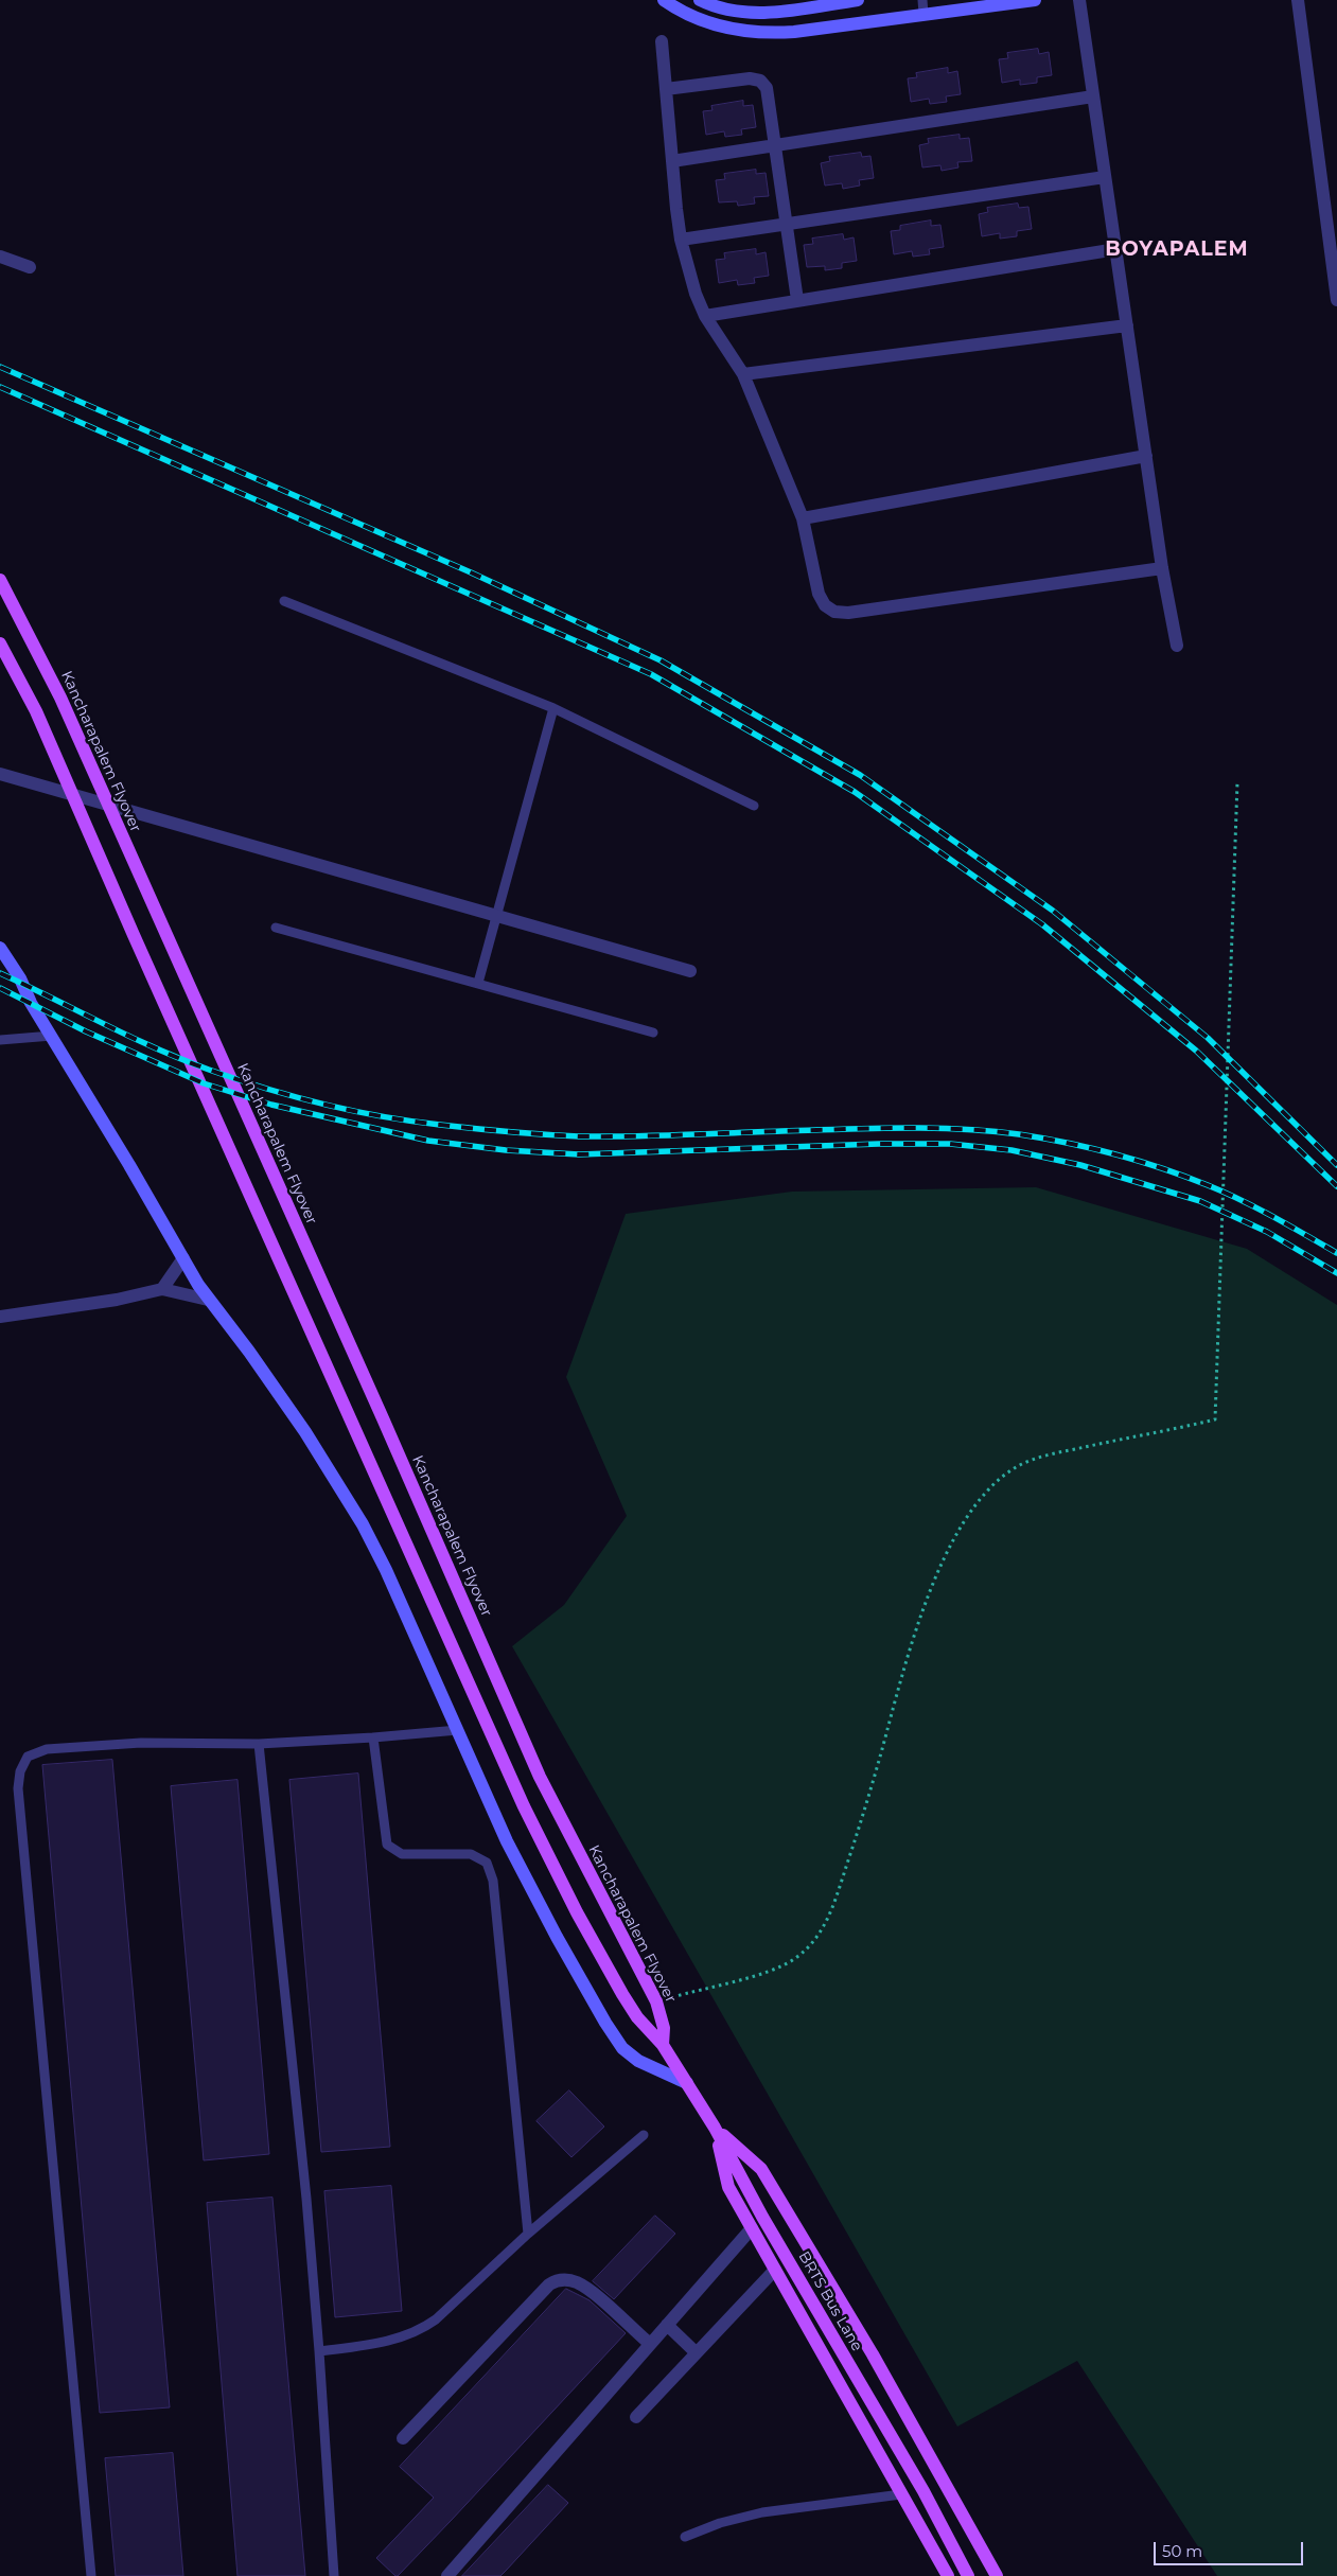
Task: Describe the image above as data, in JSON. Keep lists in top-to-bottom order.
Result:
{
  "streets": {
    "main road": ["Kancharapalem Flyover", "BRTS Bus Lane"]
  },
  "crossings": [
    ["Kancharapalem Flyover", "BRTS Bus Lane"]
  ],
  "districts": ["BOYAPALEM"],
  "scale_bar": "50 m"
}
